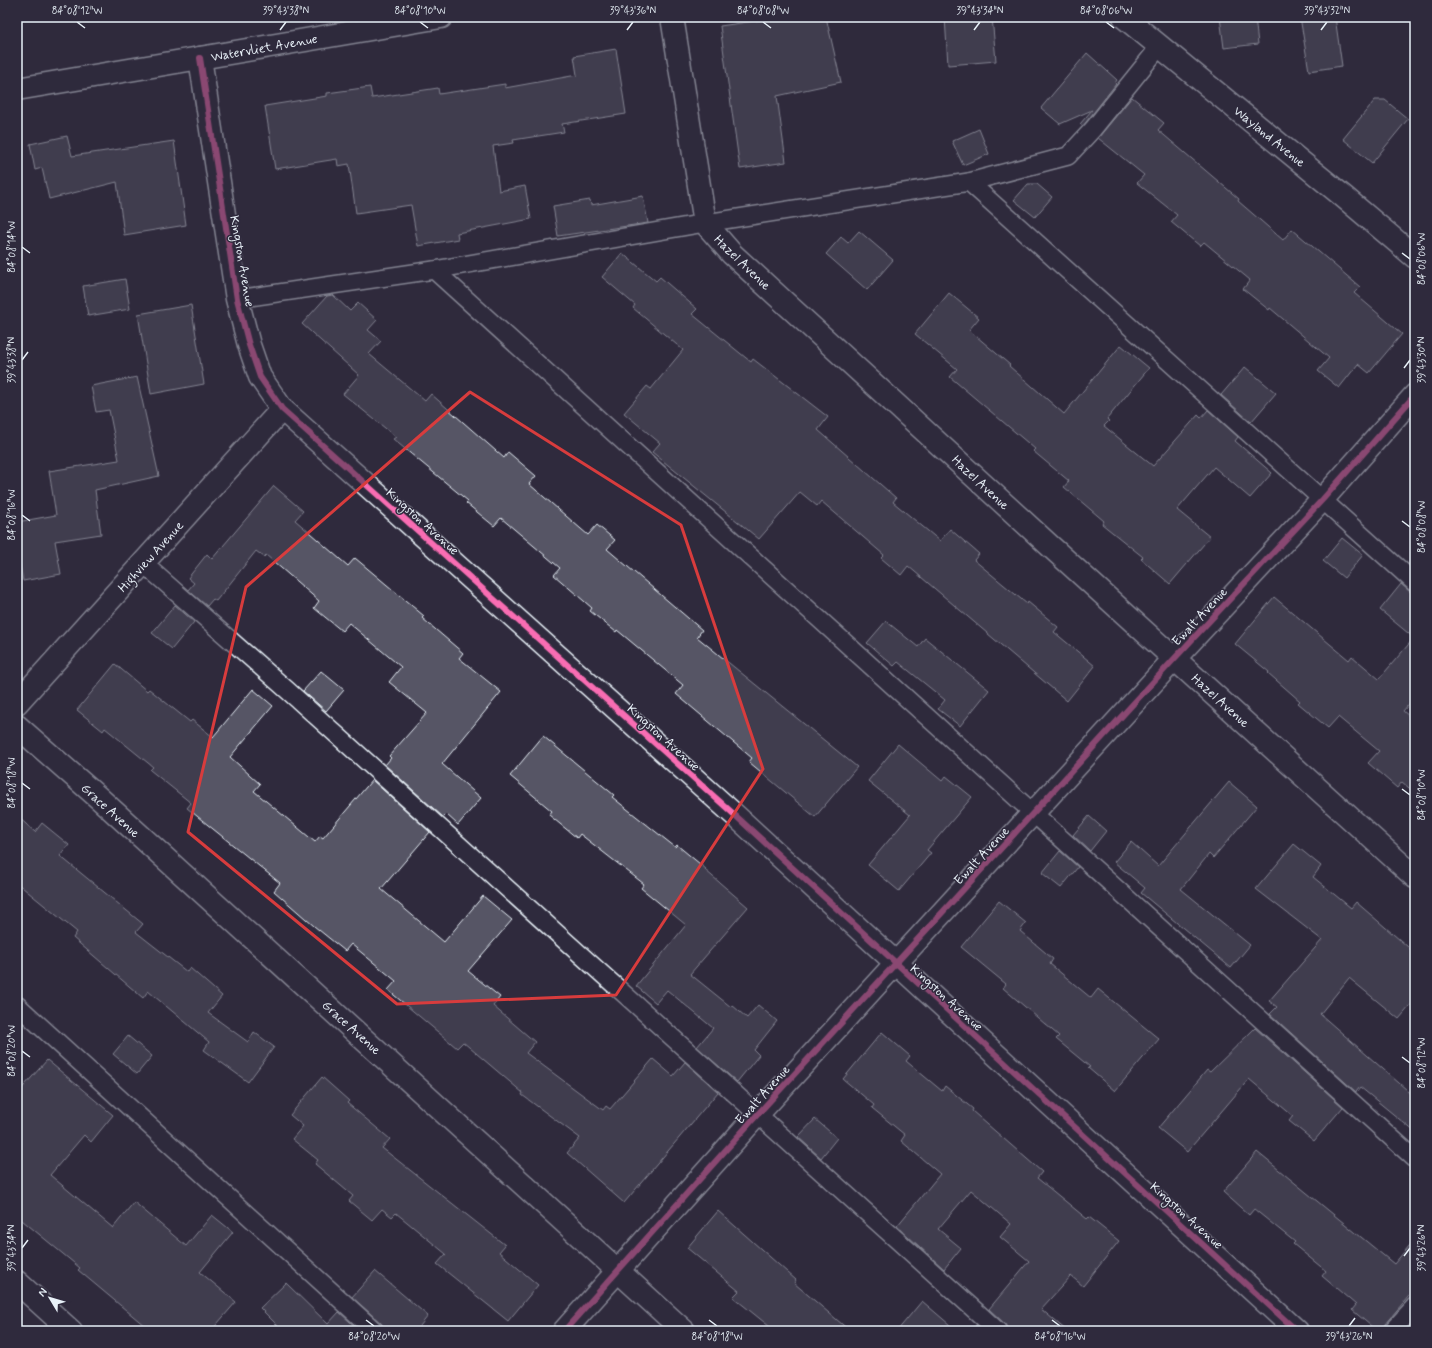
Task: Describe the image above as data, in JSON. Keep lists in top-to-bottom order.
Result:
{
  "streets": {
    "street": [
      "Watervliet Avenue",
      "Wayland Avenue",
      "Kingston Avenue",
      "Hazel Avenue",
      "Highview Avenue",
      "Ewalt Avenue",
      "Grace Avenue"
    ]
  },
  "crossings": [
    ["Watervliet Avenue", "Kingston Avenue"],
    ["Kingston Avenue", "Highview Avenue"],
    ["Kingston Avenue", "Ewalt Avenue"],
    ["Hazel Avenue", "Ewalt Avenue"],
    ["Ewalt Avenue", "Grace Avenue"]
  ],
  "north": "top left",
  "coordinates": [
    "84°08'12\"W",
    "39°43'38\"N",
    "84°08'10\"W",
    "39°43'36\"N",
    "84°08'08\"W",
    "39°43'34\"N",
    "84°08'06\"W",
    "39°43'32\"N",
    "84°08'14\"W",
    "39°43'30\"N",
    "84°08'16\"W",
    "84°08'18\"W",
    "84°08'20\"W",
    "39°43'26\"N"
  ]
}
